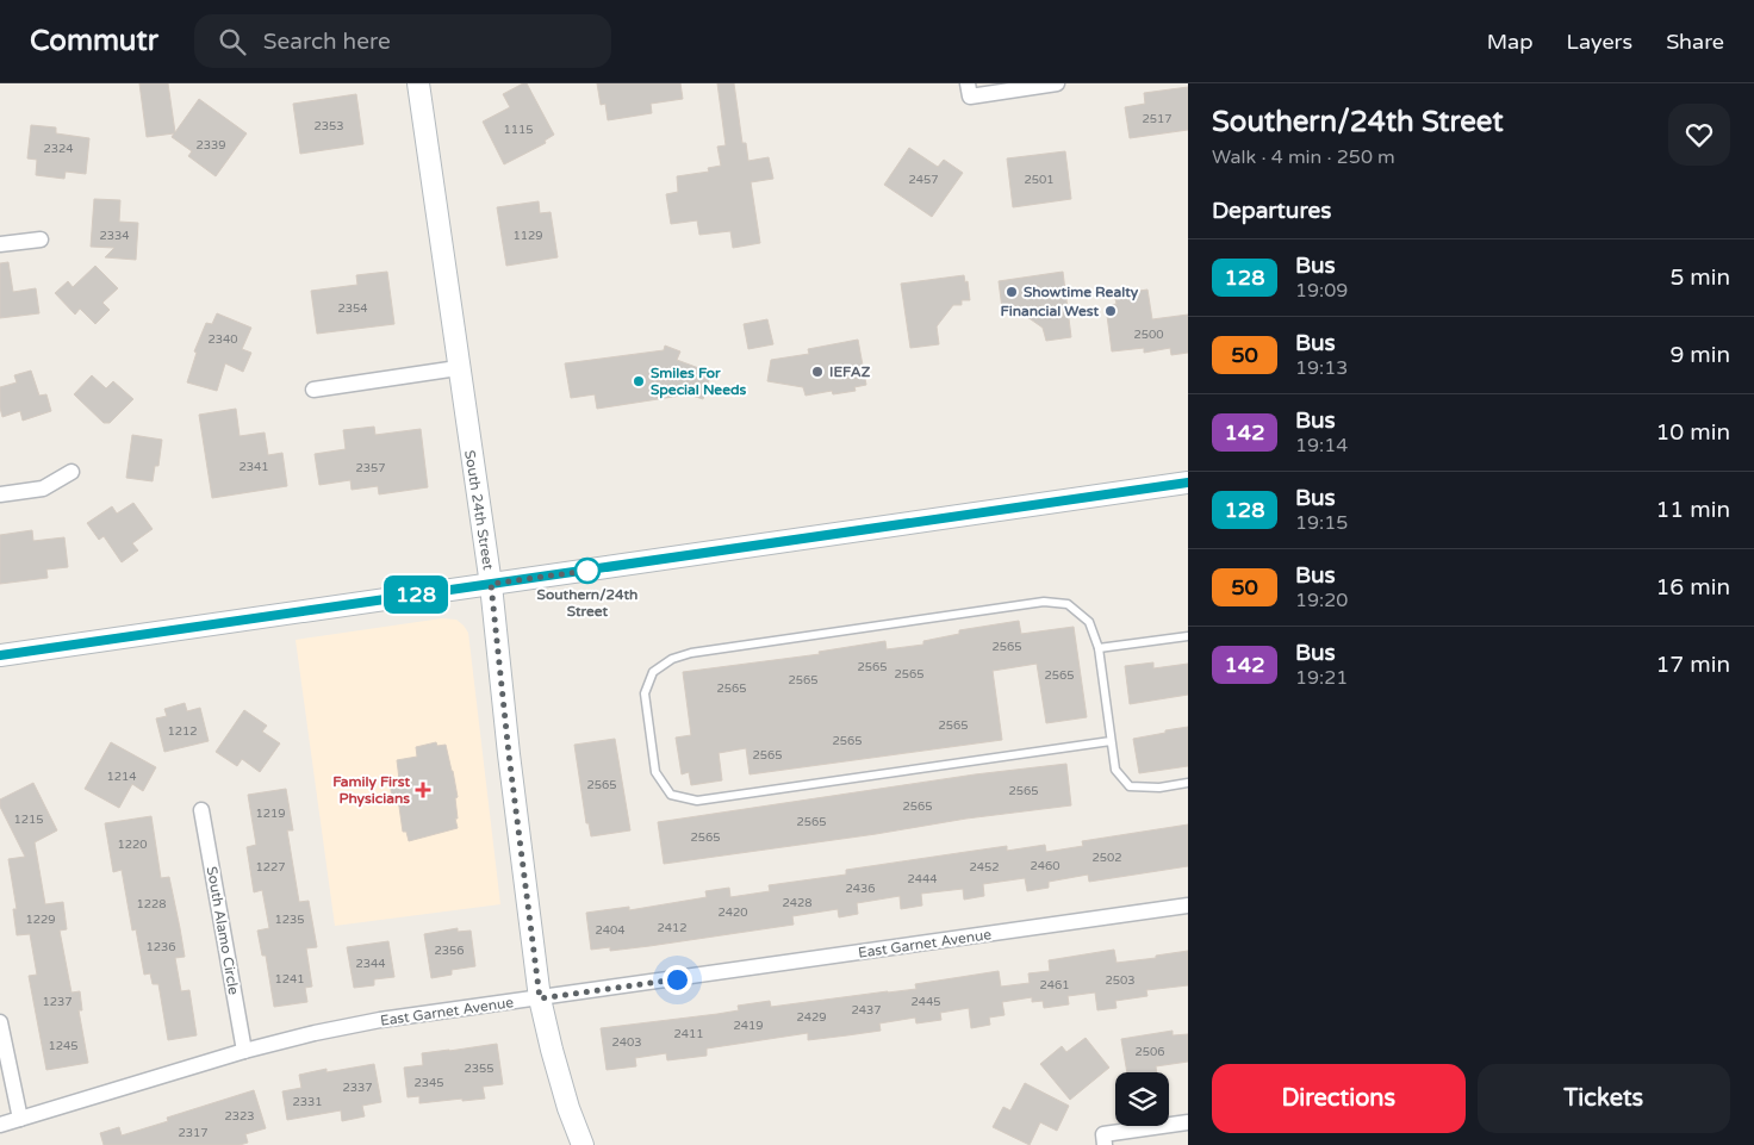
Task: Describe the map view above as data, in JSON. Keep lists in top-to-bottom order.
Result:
{
  "streets": {
    "main road": ["South 24th Street"],
    "street": ["South Alamo Circle", "East Garnet Avenue"]
  },
  "crossings": [
    ["South 24th Street", "East Garnet Avenue"],
    ["South Alamo Circle", "East Garnet Avenue"]
  ],
  "places": {
    "other": [
      "Showtime Realty",
      "Financial West",
      "IEFAZ",
      "Smiles For Special Needs",
      "Southern/24th Street"
    ],
    "health": ["Family First Physicians"]
  },
  "lines": ["bus line 128"],
  "house_numbers": [
    "2517",
    "2353",
    "1115",
    "2339",
    "2324",
    "2457",
    "2501",
    "2334",
    "1129",
    "2354",
    "2500",
    "2340",
    "2341",
    "2357",
    "2565",
    "2565",
    "2565",
    "2565",
    "2565",
    "2565",
    "2565",
    "1212",
    "2565",
    "2565",
    "1214",
    "2565",
    "2565",
    "2565",
    "1219",
    "1215",
    "2565",
    "2565",
    "1220",
    "2502",
    "2460",
    "1227",
    "2452",
    "2444",
    "2436",
    "2428",
    "1228",
    "2420",
    "1229",
    "1235",
    "2412",
    "2404",
    "1236",
    "2356",
    "2344",
    "1241",
    "2503",
    "2461",
    "1237",
    "2445",
    "2437",
    "2429",
    "2419",
    "2411",
    "2403",
    "1245",
    "2506",
    "2355",
    "2345",
    "2337",
    "2331",
    "2323",
    "2317"
  ],
  "page": {
    "header": "Commutr",
    "search": "Search here",
    "nav": ["Map", "Layers", "Share"],
    "on_map": "128",
    "heading": [
      ["Southern/24th Street", "Walk · 4 min · 250 m"],
      "Departures"
    ],
    "list": [
      {
        "mark": "128",
        "name": "Bus",
        "note": "19:09",
        "value": "5 min"
      },
      {
        "mark": "50",
        "name": "Bus",
        "note": "19:13",
        "value": "9 min"
      },
      {
        "mark": "142",
        "name": "Bus",
        "note": "19:14",
        "value": "10 min"
      },
      {
        "mark": "128",
        "name": "Bus",
        "note": "19:15",
        "value": "11 min"
      },
      {
        "mark": "50",
        "name": "Bus",
        "note": "19:20",
        "value": "16 min"
      },
      {
        "mark": "142",
        "name": "Bus",
        "note": "19:21",
        "value": "17 min"
      }
    ],
    "buttons": ["Directions", "Tickets"]
  }
}
